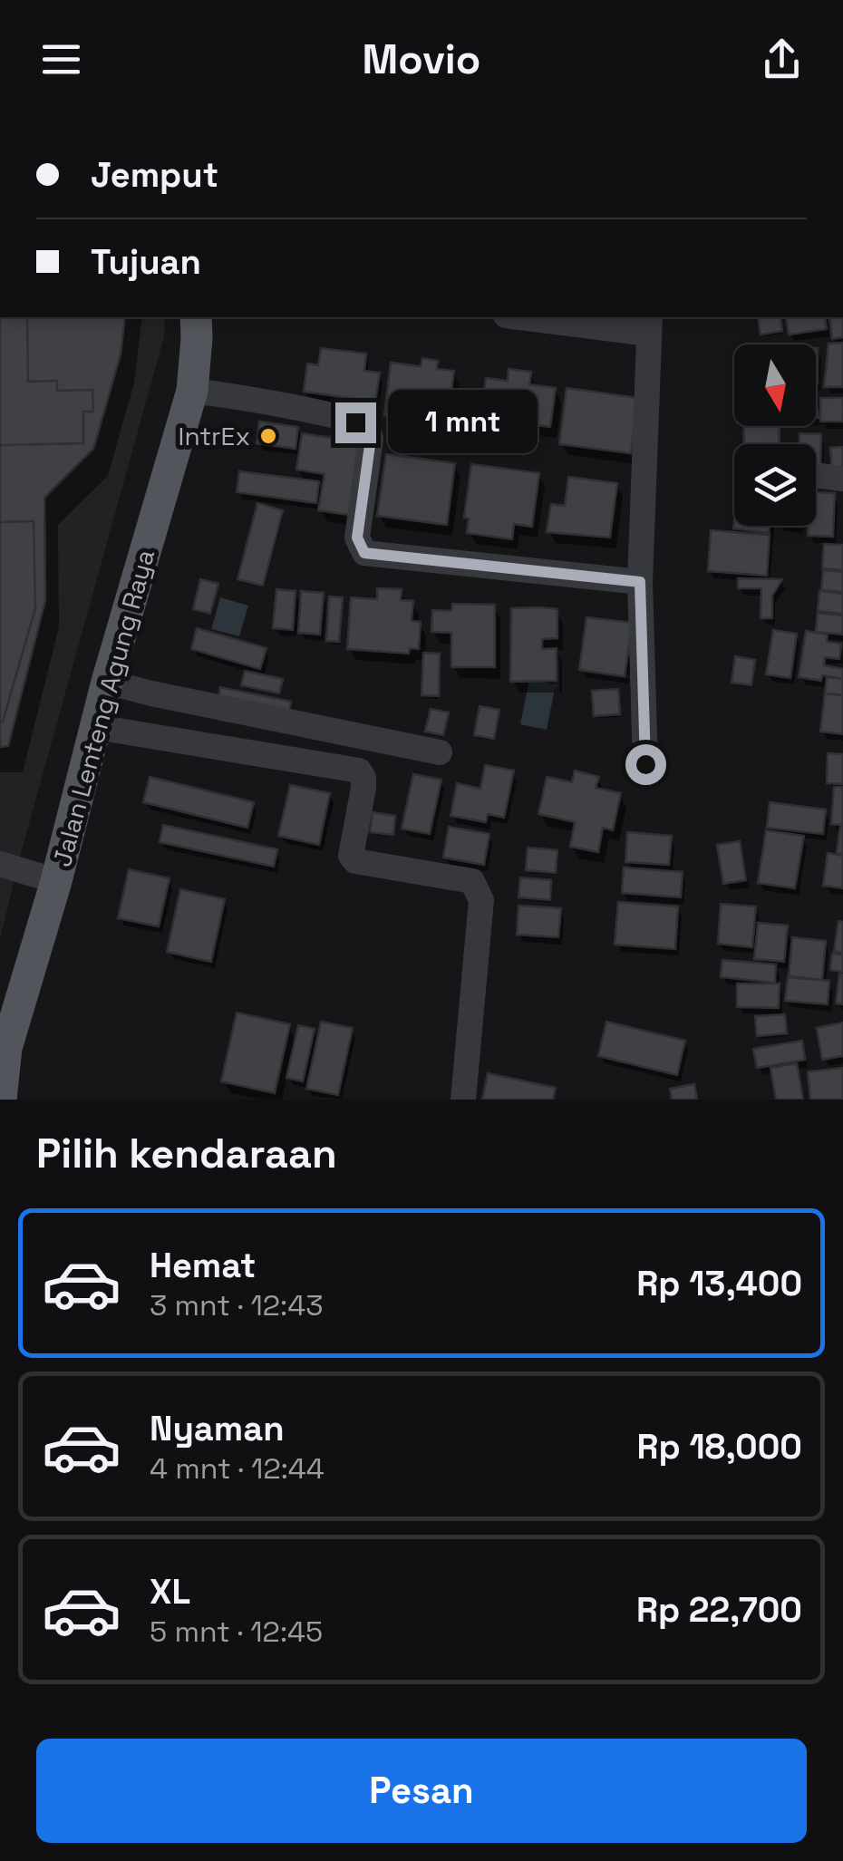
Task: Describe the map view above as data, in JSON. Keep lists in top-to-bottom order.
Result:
{
  "streets": {
    "main road": ["Jalan Lenteng Agung Raya"]
  },
  "places": ["IntrEx"],
  "north": "bottom",
  "page": {
    "header": "Movio",
    "banner": ["Jemput", "Tujuan"],
    "bubble": "1 mnt",
    "heading": "Pilih kendaraan",
    "list": [
      {
        "name": "Hemat",
        "note": "3 mnt · 12:43",
        "value": "Rp 13,400"
      },
      {
        "name": "Nyaman",
        "note": "4 mnt · 12:44",
        "value": "Rp 18,000"
      },
      {
        "name": "XL",
        "note": "5 mnt · 12:45",
        "value": "Rp 22,700"
      }
    ],
    "buttons": "Pesan"
  }
}
